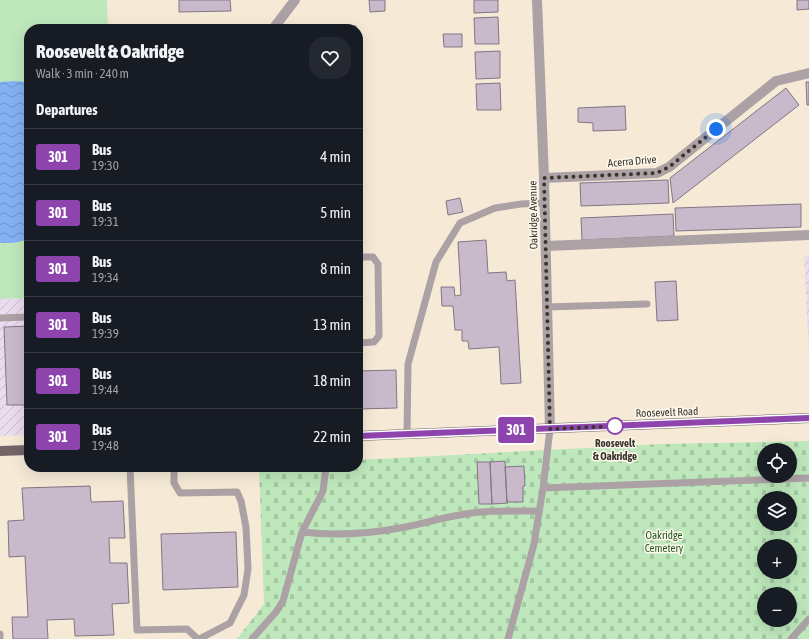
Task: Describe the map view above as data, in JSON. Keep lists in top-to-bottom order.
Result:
{
  "streets": {
    "main road": ["Roosevelt Road"],
    "street": ["Acerra Drive", "Oakridge Avenue"]
  },
  "crossings": [
    ["Acerra Drive", "Oakridge Avenue"],
    ["Oakridge Avenue", "Roosevelt Road"]
  ],
  "parks": ["Oakridge Cemetery"],
  "places": ["Roosevelt & Oakridge"],
  "lines": ["bus line 301"],
  "page": {
    "on_map": "301",
    "heading": [
      ["Roosevelt & Oakridge", "Walk · 3 min · 240 m"],
      "Departures"
    ],
    "list": [
      {
        "mark": "301",
        "name": "Bus",
        "note": "19:30",
        "value": "4 min"
      },
      {
        "mark": "301",
        "name": "Bus",
        "note": "19:31",
        "value": "5 min"
      },
      {
        "mark": "301",
        "name": "Bus",
        "note": "19:34",
        "value": "8 min"
      },
      {
        "mark": "301",
        "name": "Bus",
        "note": "19:39",
        "value": "13 min"
      },
      {
        "mark": "301",
        "name": "Bus",
        "note": "19:44",
        "value": "18 min"
      },
      {
        "mark": "301",
        "name": "Bus",
        "note": "19:48",
        "value": "22 min"
      }
    ],
    "map_buttons": ["+", "−"]
  }
}
